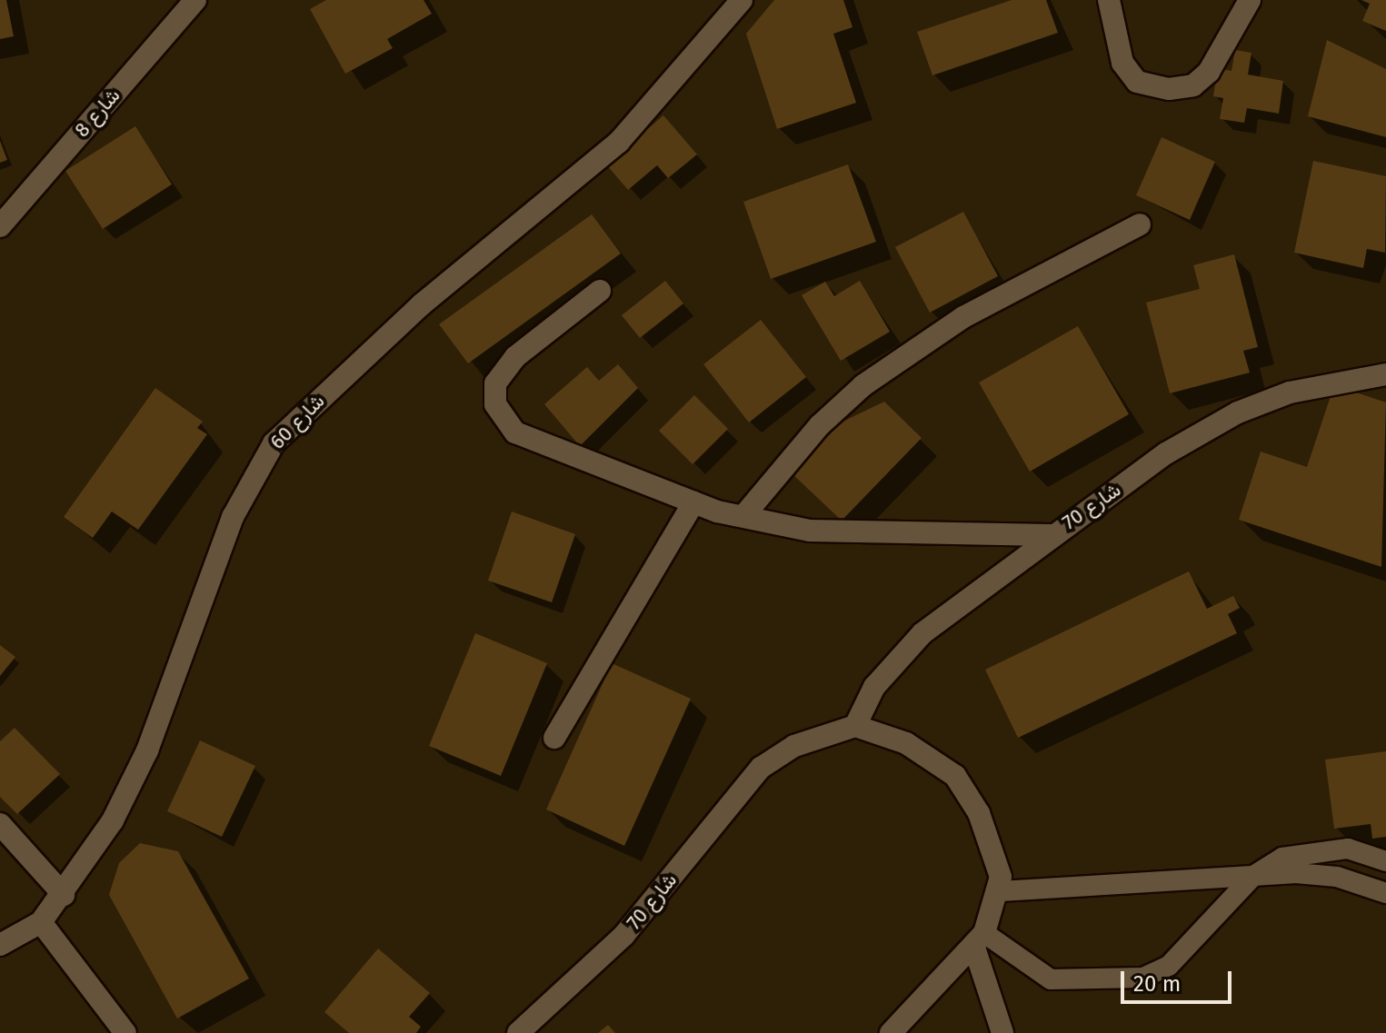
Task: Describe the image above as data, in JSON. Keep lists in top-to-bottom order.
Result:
{
  "streets": {
    "street": ["شارع 8", "شارع 60", "شارع 70"]
  },
  "scale_bar": "20 m"
}
